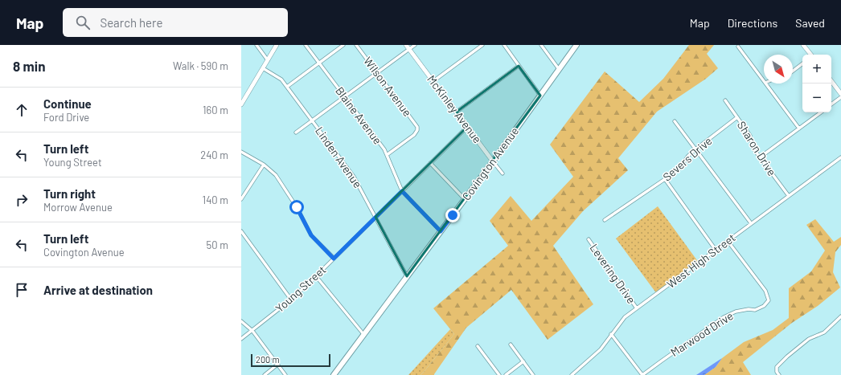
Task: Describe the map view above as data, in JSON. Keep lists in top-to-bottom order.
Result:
{
  "streets": {
    "main road": ["Covington Avenue"],
    "street": [
      "Wilson Avenue",
      "McKinley Avenue",
      "Blaine Avenue",
      "Sharon Drive",
      "Linden Avenue",
      "Severs Drive",
      "West High Street",
      "Levering Drive",
      "Young Street",
      "Marwood Drive"
    ]
  },
  "crossings": [
    ["Wilson Avenue", "Blaine Avenue"],
    ["McKinley Avenue", "Covington Avenue"],
    ["McKinley Avenue", "Young Street"],
    ["Blaine Avenue", "Young Street"],
    ["Sharon Drive", "Severs Drive"],
    ["Sharon Drive", "West High Street"],
    ["Linden Avenue", "Covington Avenue"],
    ["Linden Avenue", "Young Street"],
    ["West High Street", "Levering Drive"],
    ["West High Street", "Marwood Drive"]
  ],
  "scale_bar": "200 m",
  "north": "bottom right",
  "page": {
    "header": "Map",
    "search": "Search here",
    "nav": ["Map", "Directions", "Saved"],
    "heading": ["8 min", "Walk · 590 m"],
    "map_buttons": ["+", "−"],
    "list": [
      ["Continue", "Ford Drive", "160 m"],
      ["Turn left", "Young Street", "240 m"],
      ["Turn right", "Morrow Avenue", "140 m"],
      ["Turn left", "Covington Avenue", "50 m"],
      "Arrive at destination"
    ],
    "scale": "200 m"
  }
}
